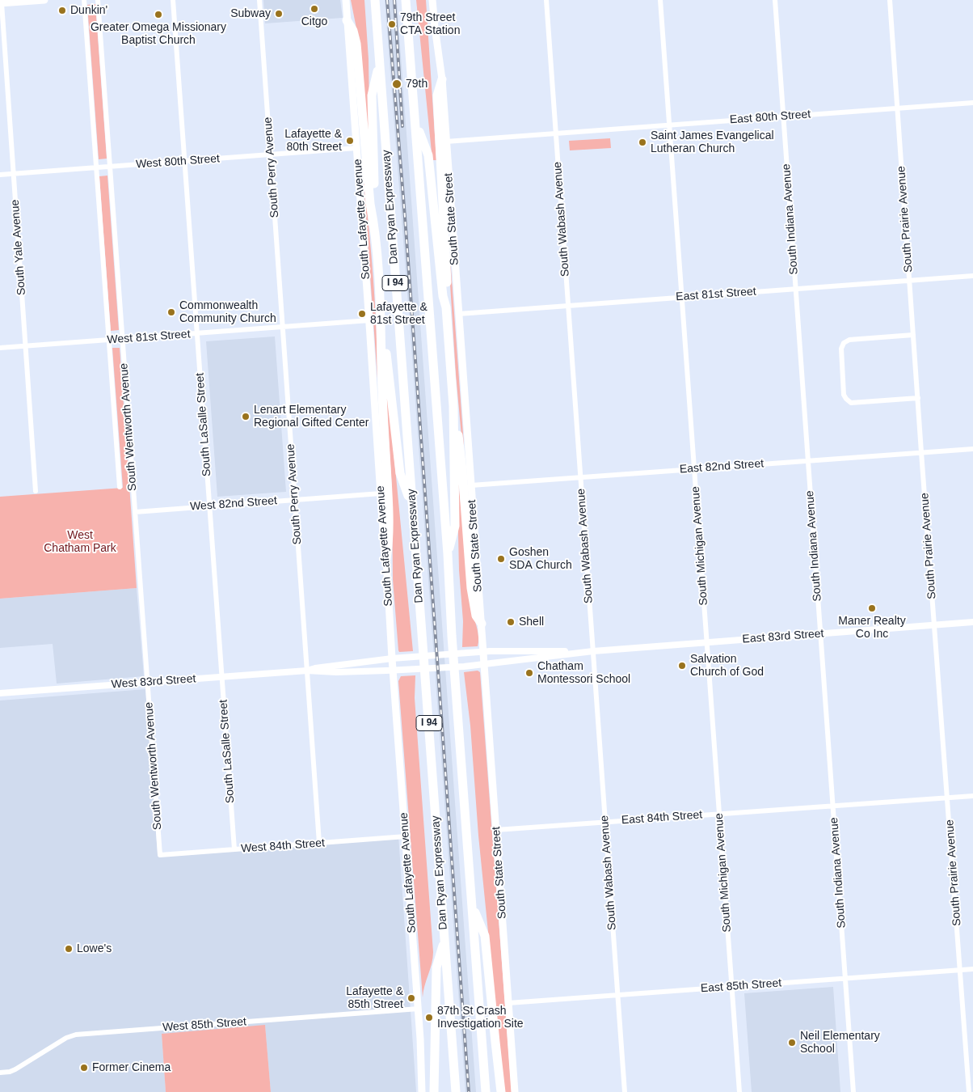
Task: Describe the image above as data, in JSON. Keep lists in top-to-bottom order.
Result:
{
  "streets": {
    "highway": ["Dan Ryan Expressway", "I 94"],
    "main road": ["South Lafayette Avenue", "South State Street"],
    "street": [
      "East 80th Street",
      "West 80th Street",
      "South Perry Avenue",
      "South Wabash Avenue",
      "South Indiana Avenue",
      "South Prairie Avenue",
      "South Yale Avenue",
      "East 81st Street",
      "West 81st Street",
      "South LaSalle Street",
      "South Wentworth Avenue",
      "East 82nd Street",
      "West 82nd Street",
      "South Michigan Avenue",
      "East 83rd Street",
      "West 83rd Street",
      "East 84th Street",
      "West 84th Street",
      "East 85th Street",
      "West 85th Street"
    ]
  },
  "crossings": [
    ["East 80th Street", "South State Street"],
    ["East 80th Street", "South Wabash Avenue"],
    ["East 80th Street", "South Indiana Avenue"],
    ["East 80th Street", "South Prairie Avenue"],
    ["East 80th Street", "South Michigan Avenue"],
    ["West 80th Street", "South Perry Avenue"],
    ["West 80th Street", "South Lafayette Avenue"],
    ["West 80th Street", "South Yale Avenue"],
    ["West 80th Street", "South LaSalle Street"],
    ["West 80th Street", "South Wentworth Avenue"],
    ["South Perry Avenue", "West 81st Street"],
    ["South Perry Avenue", "West 82nd Street"],
    ["South Perry Avenue", "West 83rd Street"],
    ["South Perry Avenue", "West 84th Street"],
    ["South Lafayette Avenue", "West 81st Street"],
    ["South Lafayette Avenue", "West 82nd Street"],
    ["South Lafayette Avenue", "West 83rd Street"],
    ["South Lafayette Avenue", "West 84th Street"],
    ["South Lafayette Avenue", "West 85th Street"],
    ["South State Street", "East 81st Street"],
    ["South State Street", "East 82nd Street"],
    ["South State Street", "East 83rd Street"],
    ["South State Street", "West 83rd Street"],
    ["South State Street", "East 84th Street"],
    ["South State Street", "East 85th Street"],
    ["South Wabash Avenue", "East 81st Street"],
    ["South Wabash Avenue", "East 82nd Street"],
    ["South Wabash Avenue", "East 83rd Street"],
    ["South Wabash Avenue", "East 84th Street"],
    ["South Wabash Avenue", "East 85th Street"],
    ["South Indiana Avenue", "East 81st Street"],
    ["South Indiana Avenue", "East 82nd Street"],
    ["South Indiana Avenue", "East 83rd Street"],
    ["South Indiana Avenue", "East 84th Street"],
    ["South Indiana Avenue", "East 85th Street"],
    ["South Prairie Avenue", "East 81st Street"],
    ["South Prairie Avenue", "East 82nd Street"],
    ["South Prairie Avenue", "East 83rd Street"],
    ["South Prairie Avenue", "East 84th Street"],
    ["South Prairie Avenue", "East 85th Street"],
    ["South Yale Avenue", "West 81st Street"],
    ["East 81st Street", "South Michigan Avenue"],
    ["West 81st Street", "South LaSalle Street"],
    ["West 81st Street", "South Wentworth Avenue"],
    ["South LaSalle Street", "West 82nd Street"],
    ["South LaSalle Street", "West 83rd Street"],
    ["South LaSalle Street", "West 84th Street"],
    ["South Wentworth Avenue", "West 82nd Street"],
    ["South Wentworth Avenue", "West 83rd Street"],
    ["South Wentworth Avenue", "West 84th Street"],
    ["East 82nd Street", "South Michigan Avenue"],
    ["South Michigan Avenue", "East 83rd Street"],
    ["South Michigan Avenue", "East 84th Street"],
    ["South Michigan Avenue", "East 85th Street"],
    ["East 83rd Street", "West 83rd Street"]
  ],
  "parks": ["West Chatham Park"],
  "places": [
    "Citgo",
    "Dunkin'",
    "Subway",
    "Greater Omega Missionary Baptist Church",
    "79th Street CTA Station",
    "79th",
    "Lafayette & 80th Street",
    "Saint James Evangelical Lutheran Church",
    "Commonwealth Community Church",
    "Lafayette & 81st Street",
    "Lenart Elementary Regional Gifted Center",
    "Goshen SDA Church",
    "Maner Realty Co Inc",
    "Shell",
    "Salvation Church of God",
    "Chatham Montessori School",
    "Lowe's",
    "Lafayette & 85th Street",
    "87th St Crash Investigation Site",
    "Neil Elementary School",
    "Former Cinema"
  ]
}
